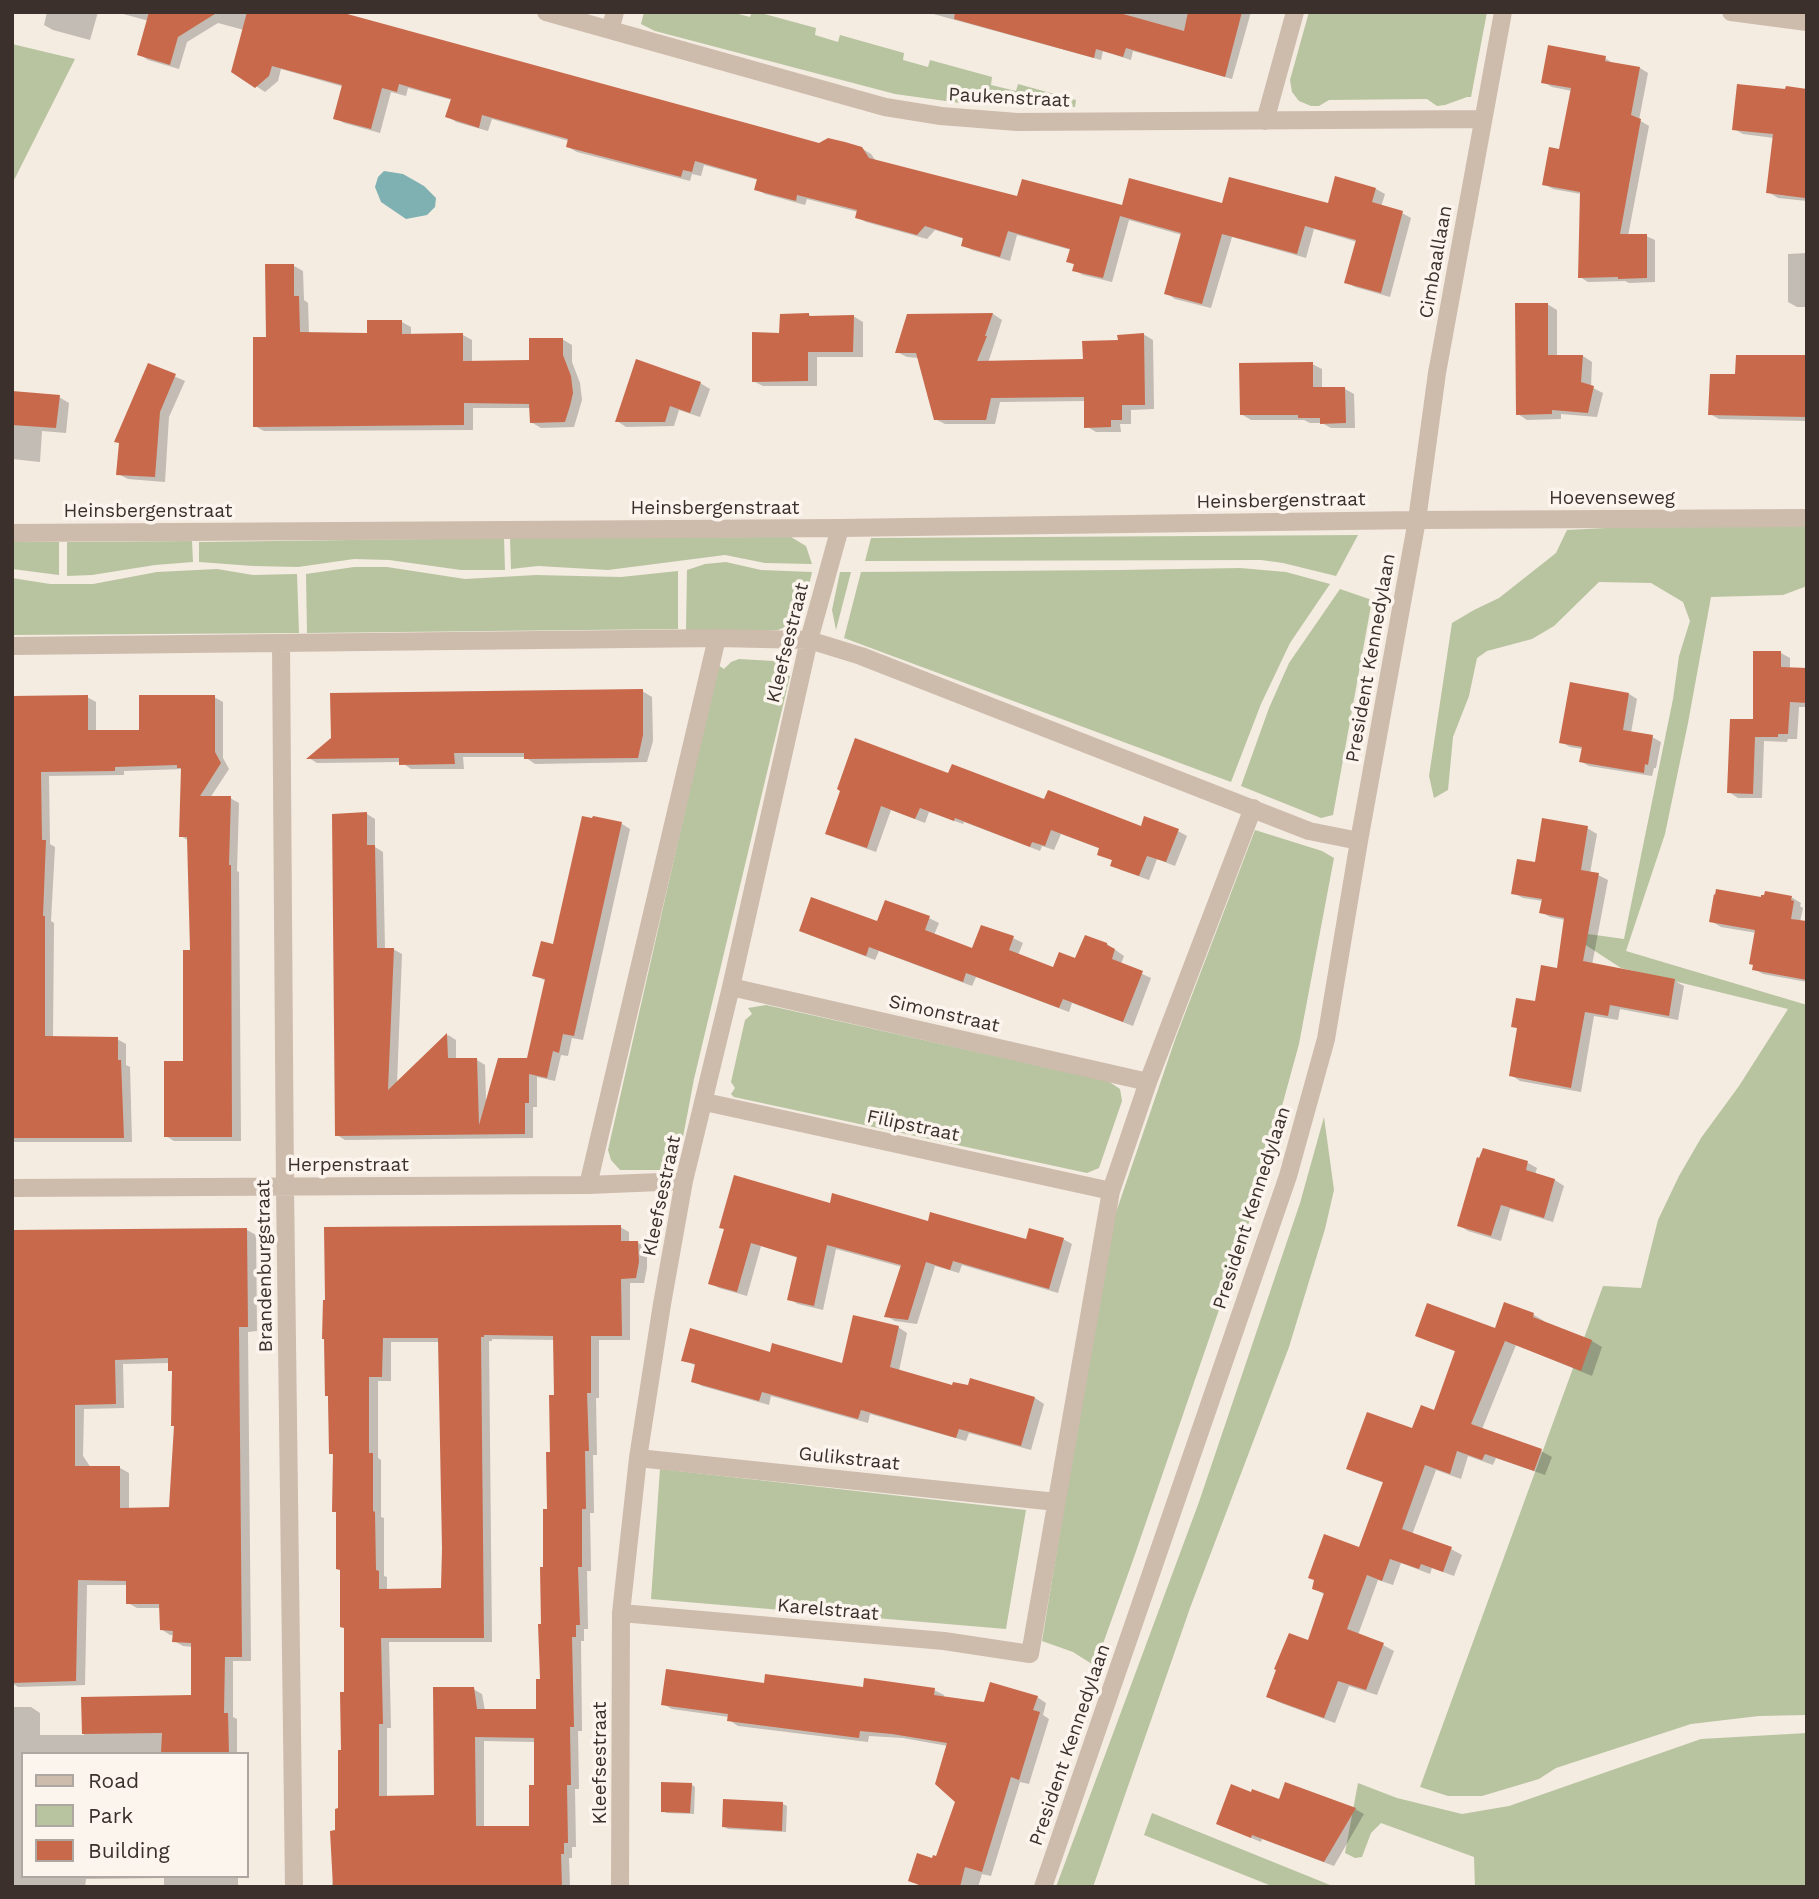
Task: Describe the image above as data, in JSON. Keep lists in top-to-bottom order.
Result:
{
  "streets": {
    "street": [
      "Paukenstraat",
      "Cimbaallaan",
      "Hoevenseweg",
      "Heinsbergenstraat",
      "Kleefsestraat",
      "President Kennedylaan",
      "Simonstraat",
      "Filipstraat",
      "Herpenstraat",
      "Brandenburgstraat",
      "Gulikstraat",
      "Karelstraat"
    ]
  },
  "crossings": [
    ["Paukenstraat", "Cimbaallaan"],
    ["Cimbaallaan", "Hoevenseweg"],
    ["Cimbaallaan", "Heinsbergenstraat"],
    ["Cimbaallaan", "President Kennedylaan"],
    ["Hoevenseweg", "Heinsbergenstraat"],
    ["Hoevenseweg", "President Kennedylaan"],
    ["Heinsbergenstraat", "Kleefsestraat"],
    ["Heinsbergenstraat", "President Kennedylaan"],
    ["Kleefsestraat", "Simonstraat"],
    ["Kleefsestraat", "Filipstraat"],
    ["Kleefsestraat", "Herpenstraat"],
    ["Kleefsestraat", "Gulikstraat"],
    ["Kleefsestraat", "Karelstraat"],
    ["Herpenstraat", "Brandenburgstraat"],
    ["Gulikstraat", "Karelstraat"]
  ],
  "legend": ["Road", "Park", "Building"]
}
